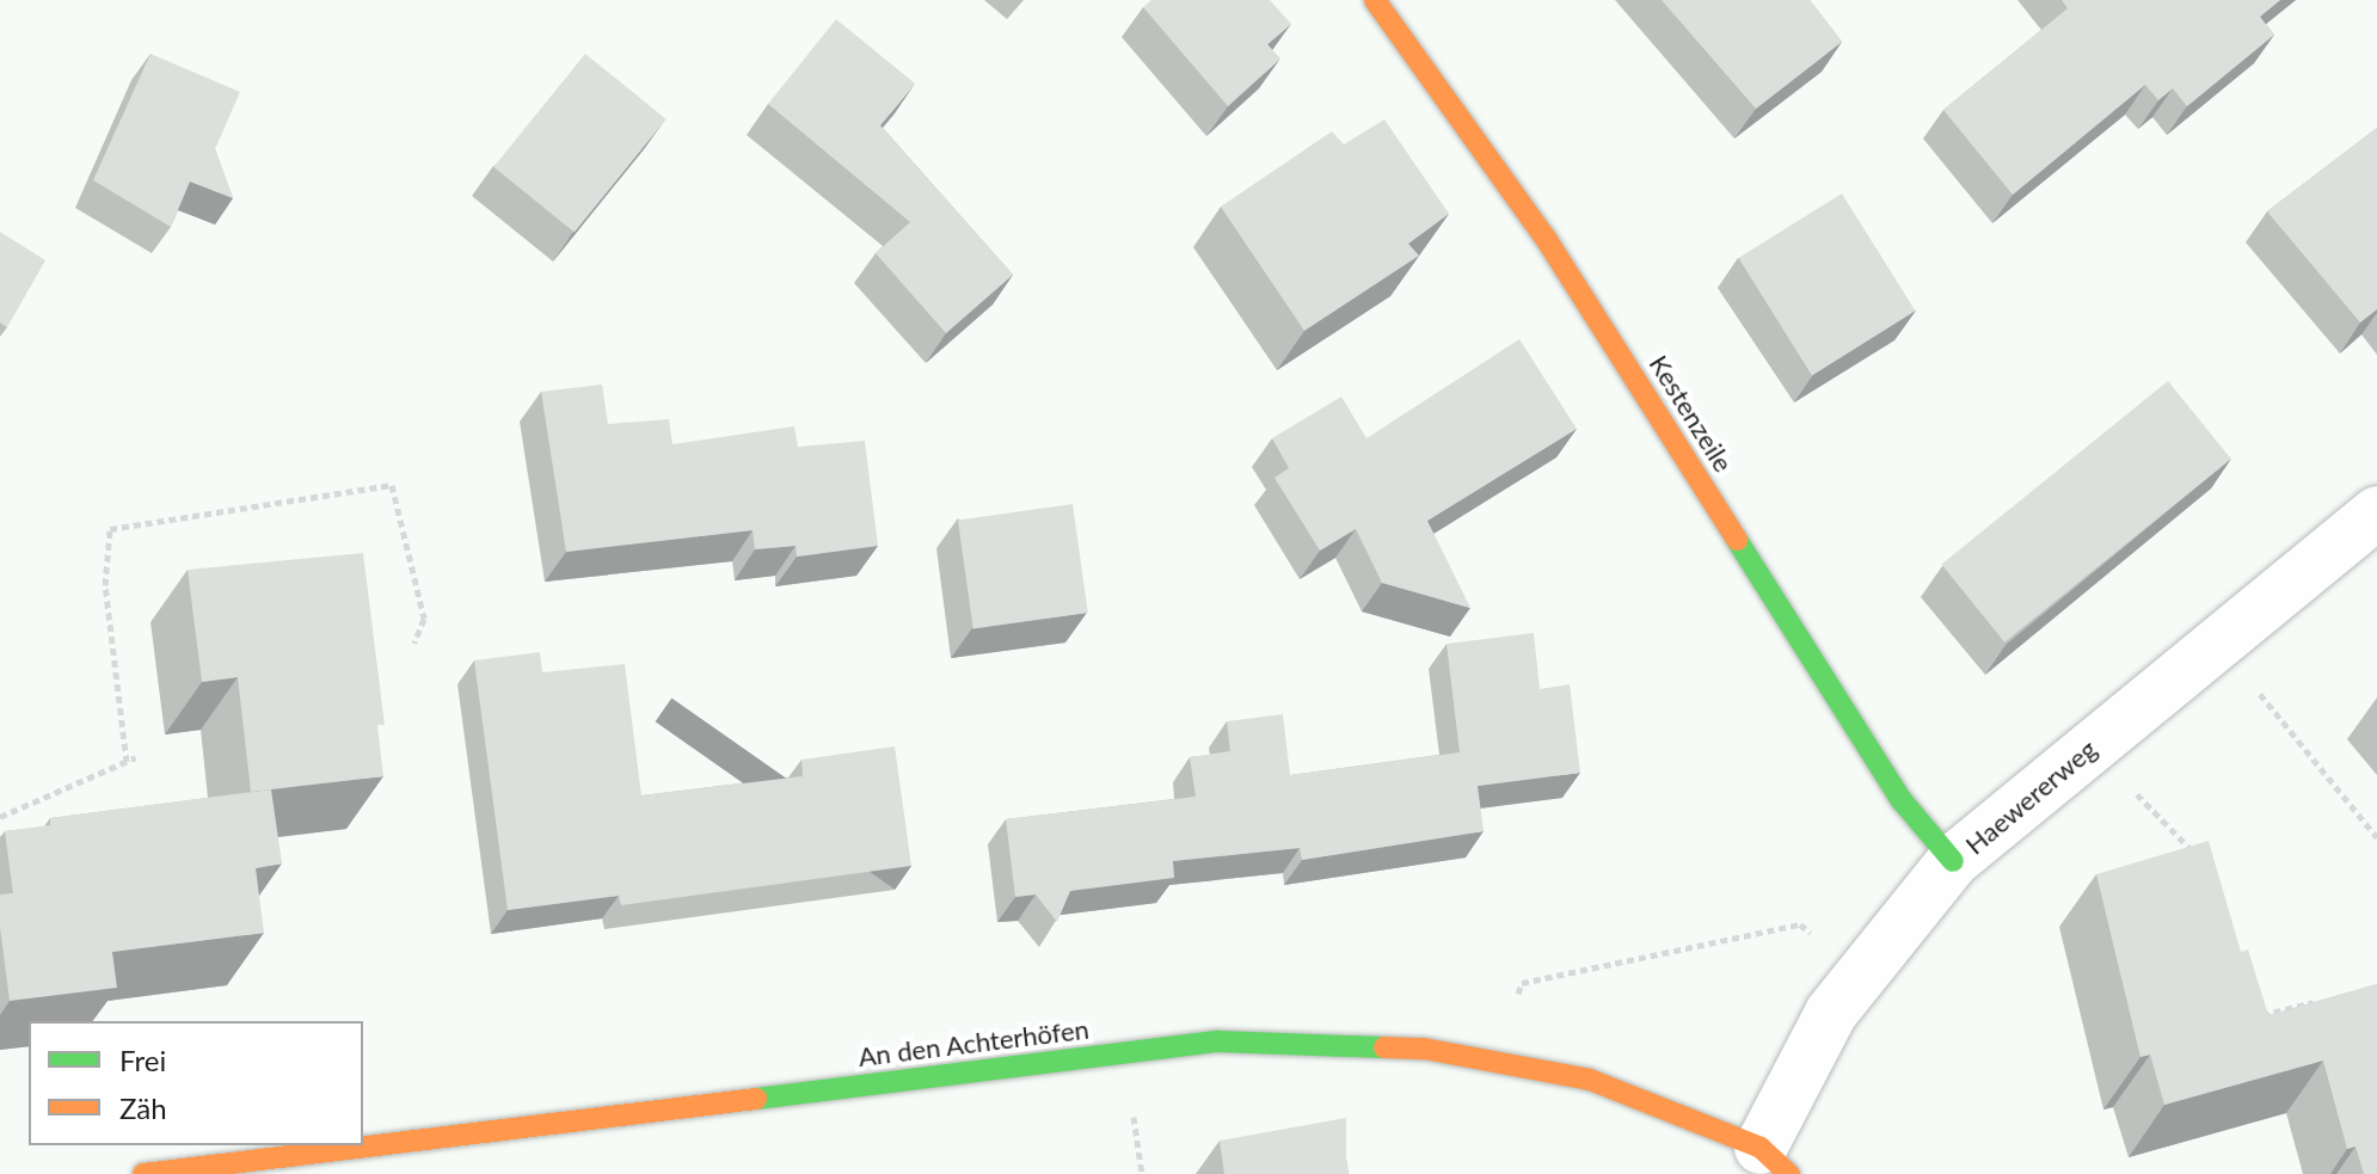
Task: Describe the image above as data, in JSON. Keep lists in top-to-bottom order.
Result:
{
  "streets": {
    "street": ["Kestenzeile", "Haewererweg", "An den Achterhöfen"]
  },
  "crossings": [
    ["Kestenzeile", "Haewererweg"],
    ["Haewererweg", "An den Achterhöfen"]
  ],
  "legend": ["Frei", "Zäh"]
}
